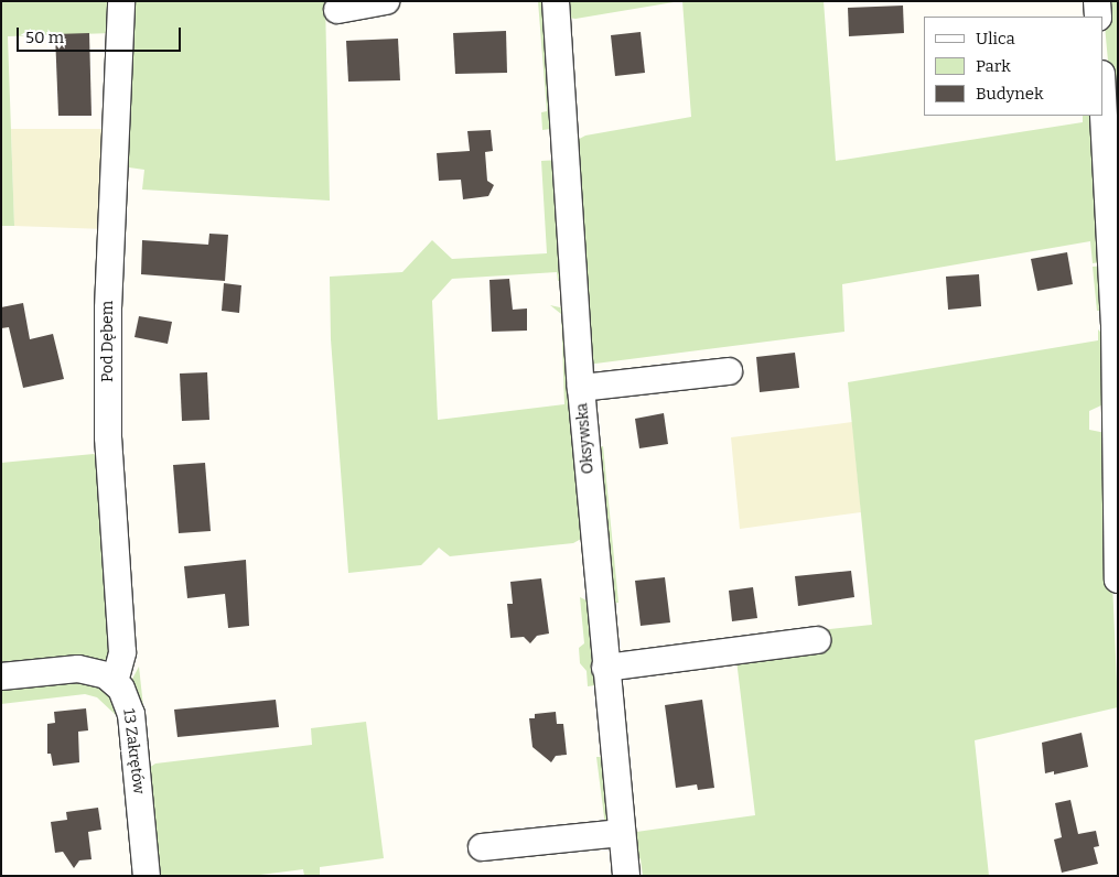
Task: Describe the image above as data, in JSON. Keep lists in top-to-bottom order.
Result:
{
  "streets": {
    "street": ["Pod Dębem", "Oksywska", "13 Zakrętów"]
  },
  "crossings": [
    ["Pod Dębem", "13 Zakrętów"]
  ],
  "legend": ["Ulica", "Park", "Budynek"],
  "scale_bar": "50 m"
}
